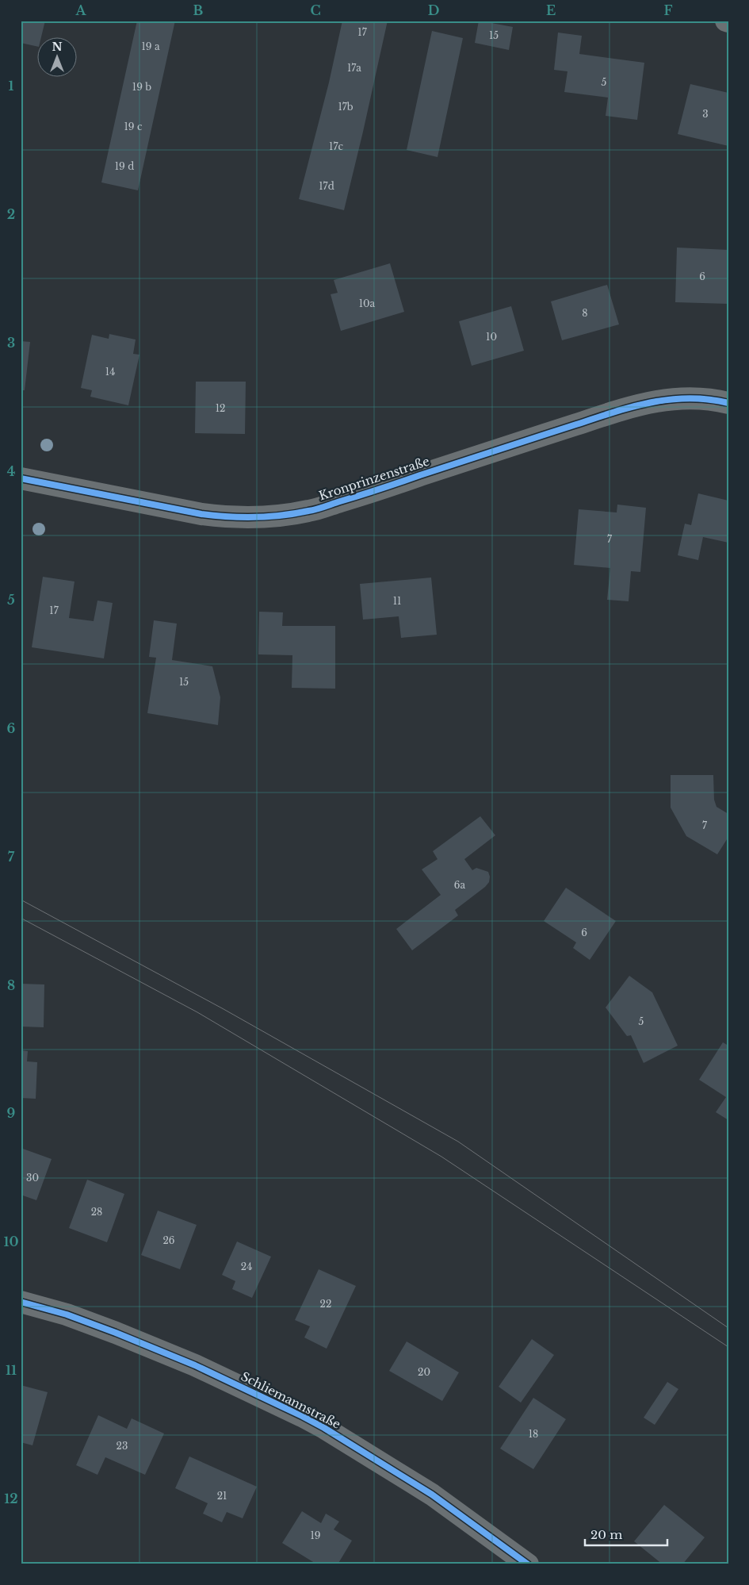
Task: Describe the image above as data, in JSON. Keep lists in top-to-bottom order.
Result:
{
  "streets": {
    "street": ["Kronprinzenstraße", "Schliemannstraße"]
  },
  "house_numbers": [
    "17",
    "15",
    "19 a",
    "17a",
    "5",
    "19 b",
    "17b",
    "3",
    "19 c",
    "17c",
    "19 d",
    "17d",
    "6",
    "10a",
    "8",
    "10",
    "14",
    "12",
    "7",
    "11",
    "17",
    "15",
    "7",
    "6a",
    "6",
    "5",
    "30",
    "28",
    "26",
    "24",
    "22",
    "20",
    "18",
    "23",
    "21",
    "19"
  ],
  "scale_bar": "20 m",
  "north": "top",
  "grid": {
    "columns": [
      "A",
      "B",
      "C",
      "D",
      "E",
      "F"
    ],
    "rows": [
      "1",
      "2",
      "3",
      "4",
      "5",
      "6",
      "7",
      "8",
      "9",
      "10",
      "11",
      "12"
    ]
  }
}
